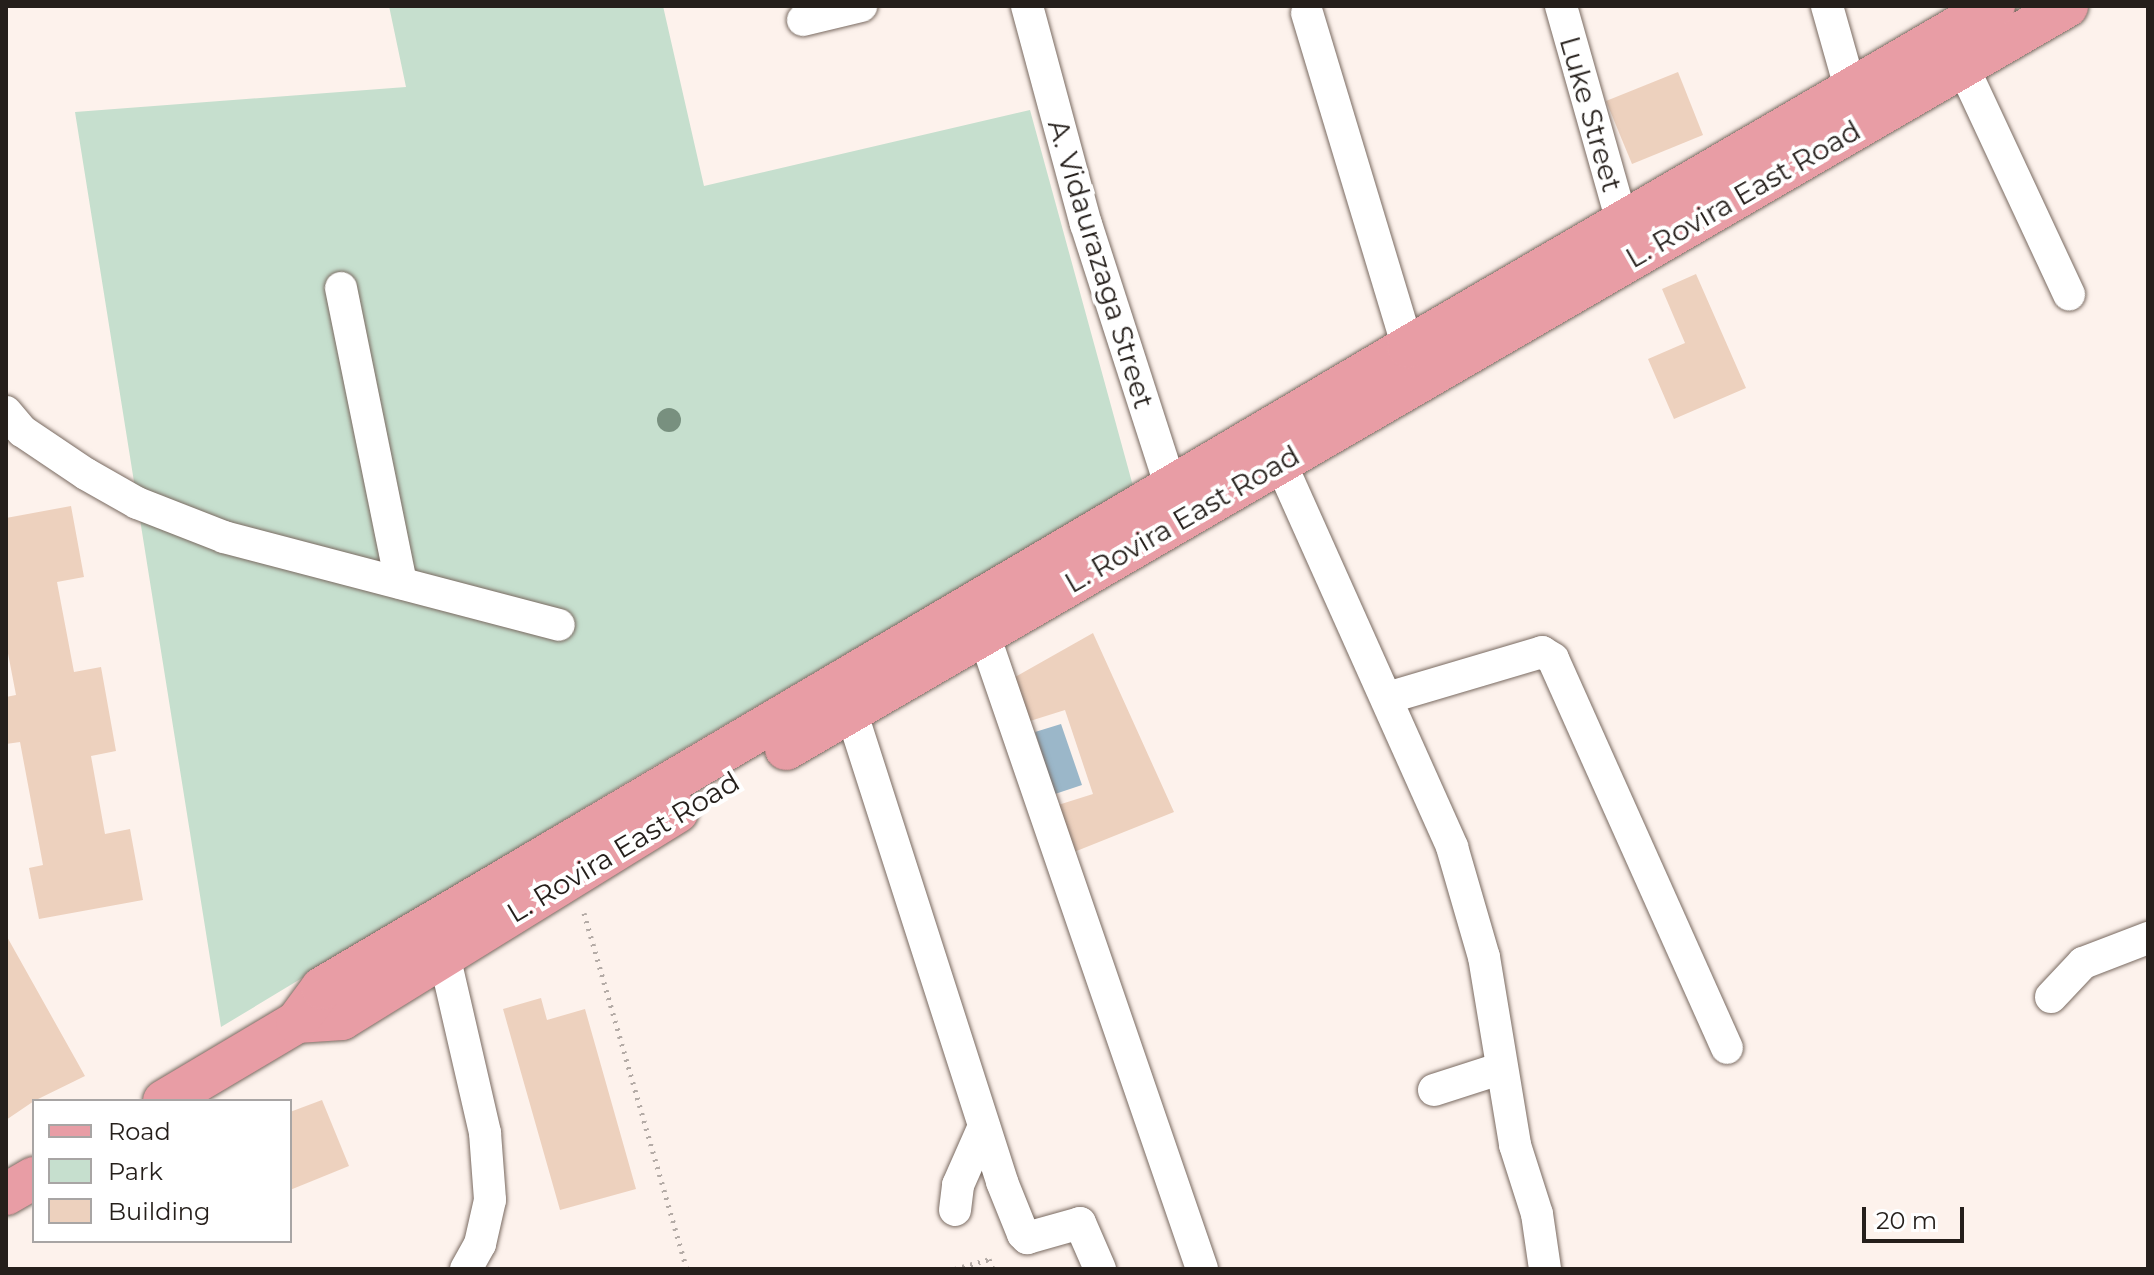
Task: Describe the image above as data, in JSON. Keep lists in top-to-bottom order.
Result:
{
  "streets": {
    "main road": ["L. Rovira East Road"],
    "street": ["Luke Street", "A. Vidaurazaga Street"]
  },
  "crossings": [
    ["Luke Street", "L. Rovira East Road"],
    ["L. Rovira East Road", "A. Vidaurazaga Street"]
  ],
  "legend": ["Road", "Park", "Building"],
  "scale_bar": "20 m"
}
